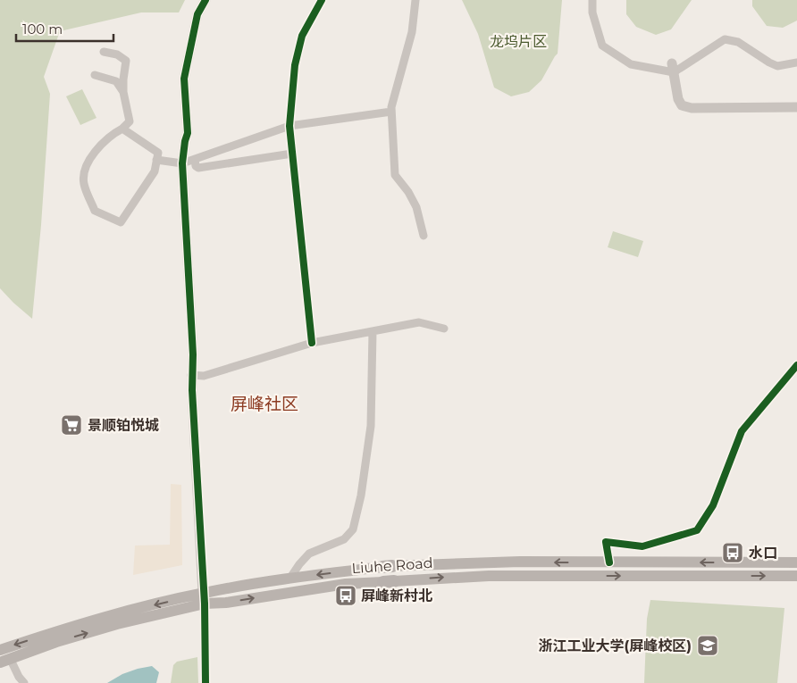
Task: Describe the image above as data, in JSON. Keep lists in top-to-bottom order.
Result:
{
  "streets": {
    "main road": ["Liuhe Road"]
  },
  "districts": ["屏峰社区"],
  "parks": ["龙坞片区"],
  "places": {
    "supermarket": ["景顺铂悦城"],
    "bus stop": ["水口", "屏峰新村北"],
    "school or university": ["浙江工业大学(屏峰校区)"]
  },
  "scale_bar": "100 m"
}
